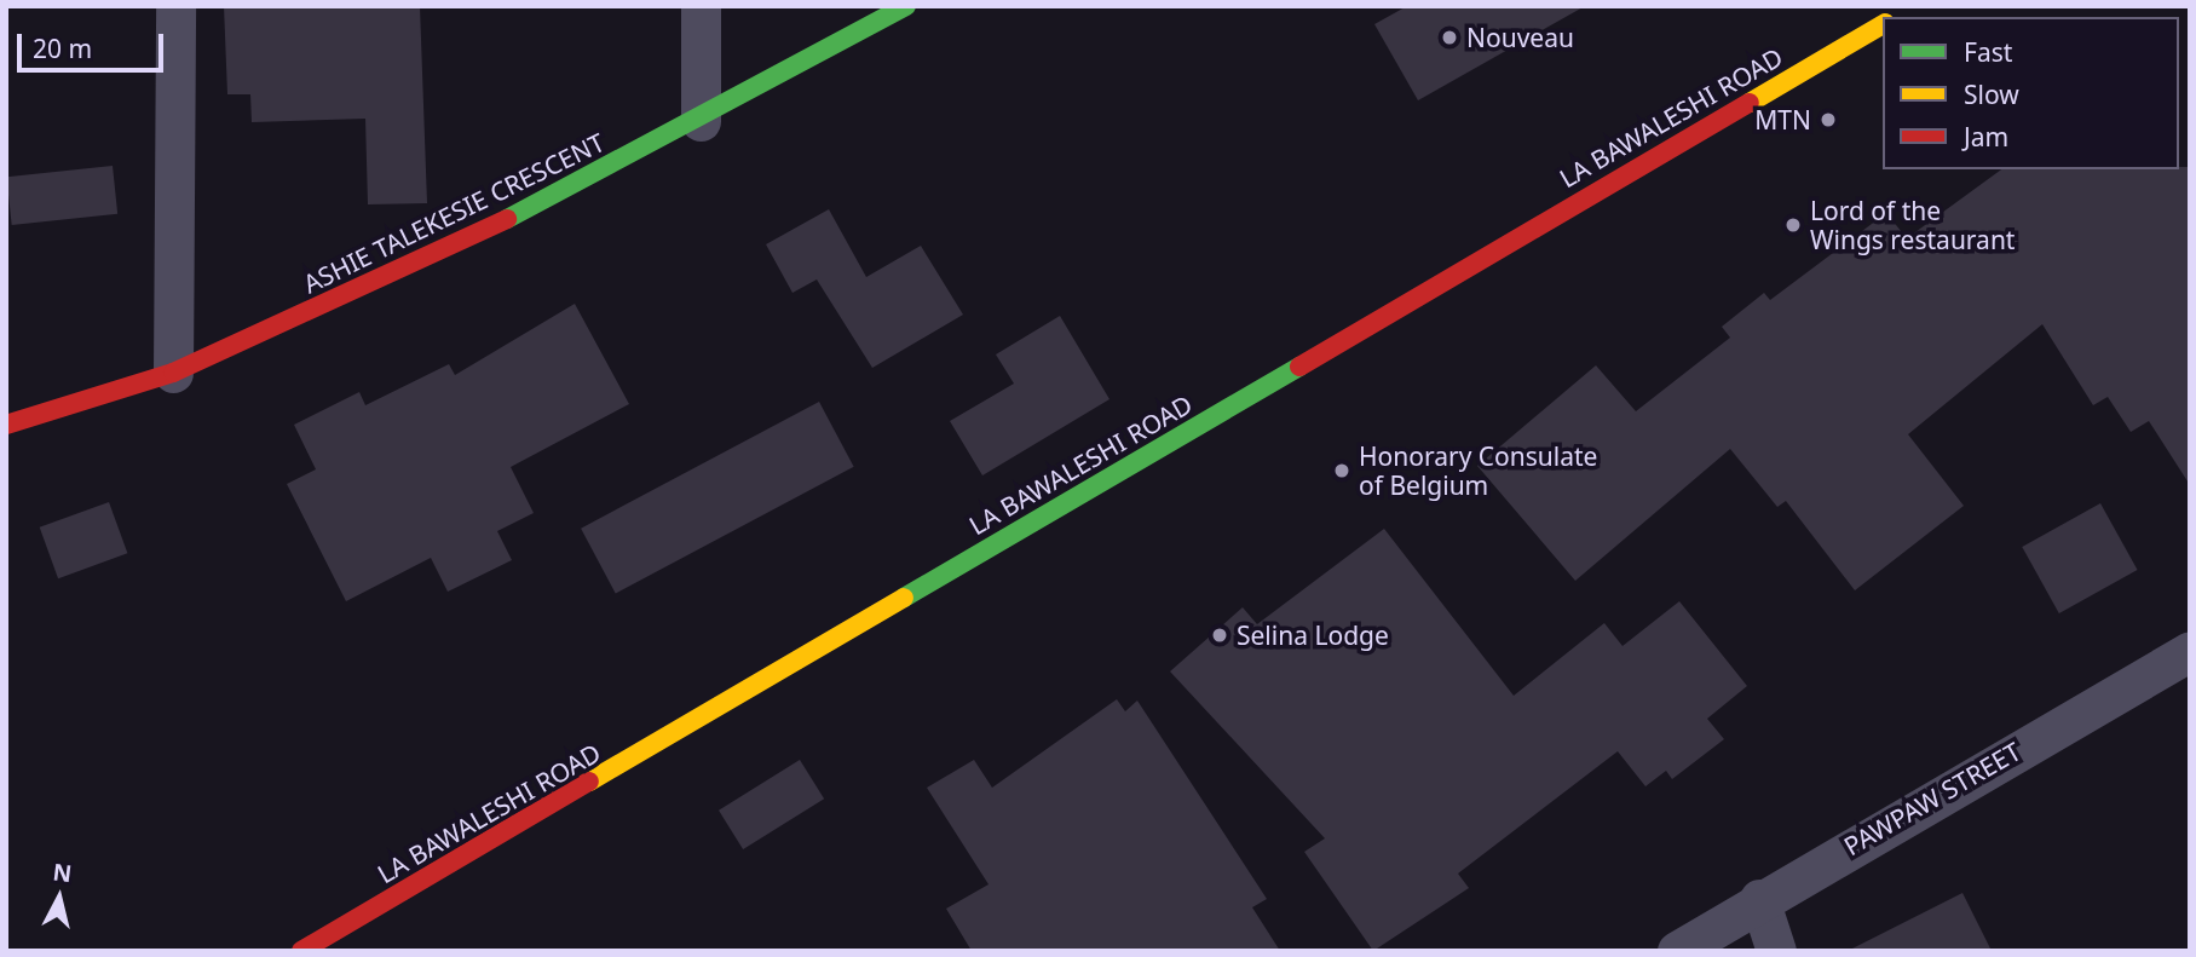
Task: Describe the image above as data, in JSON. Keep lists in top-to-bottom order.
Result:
{
  "streets": {
    "main road": ["LA BAWALESHI ROAD", "ASHIE TALEKESIE CRESCENT"],
    "street": ["PAWPAW STREET"]
  },
  "places": [
    "Nouveau",
    "MTN",
    "Lord of the Wings restaurant",
    "Honorary Consulate of Belgium",
    "Selina Lodge"
  ],
  "legend": ["Fast", "Slow", "Jam"],
  "scale_bar": "20 m",
  "north": "top"
}
